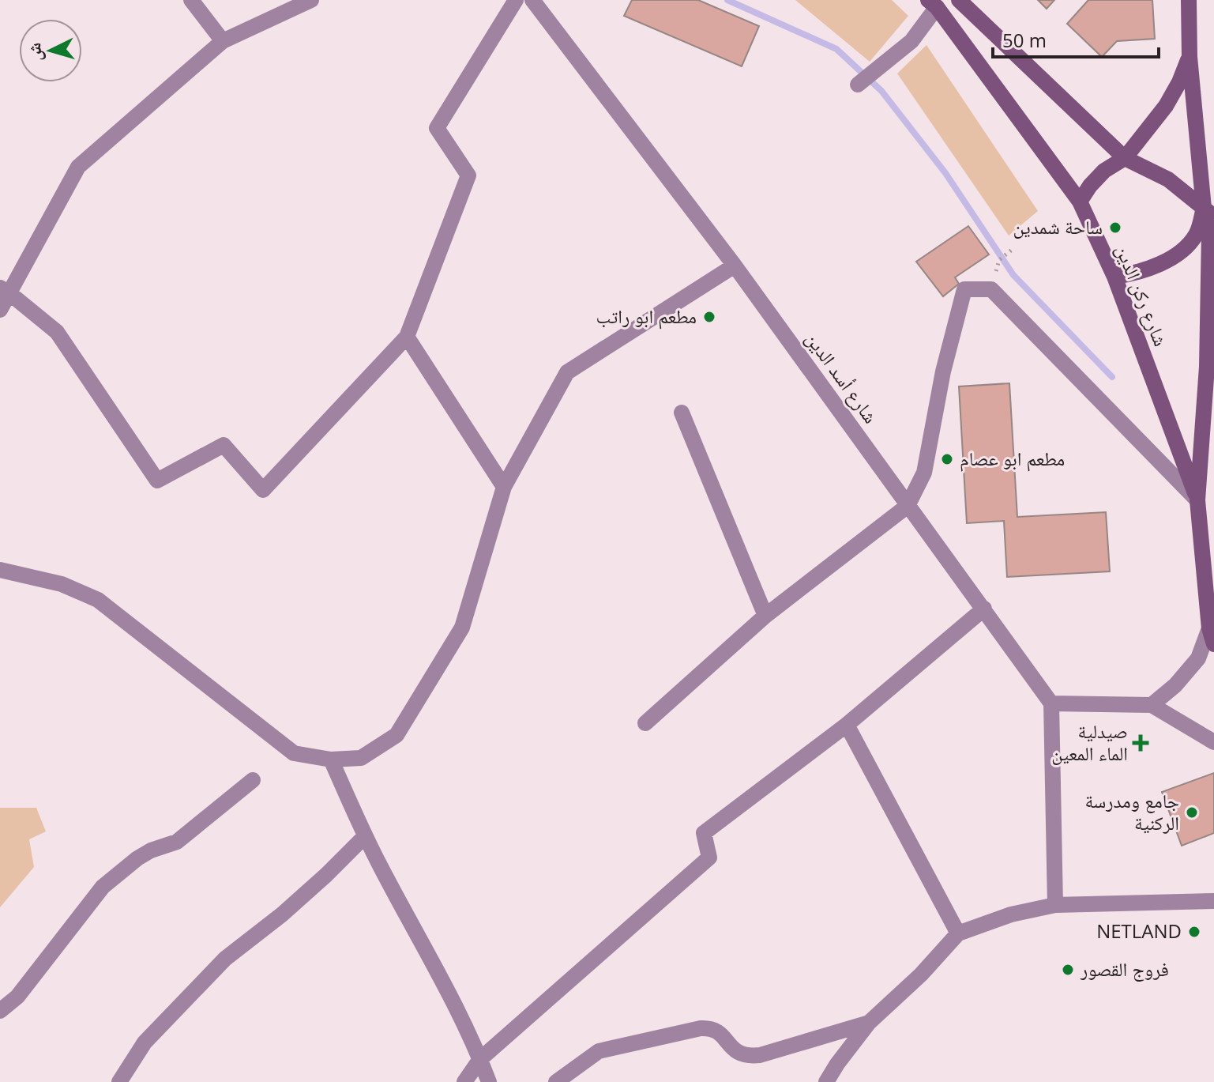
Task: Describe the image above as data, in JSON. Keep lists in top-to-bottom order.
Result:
{
  "streets": {
    "main road": ["شارع ركن الدين"],
    "street": ["شارع أسد الدين"]
  },
  "places": {
    "other": [
      "ساحة شمدين",
      "مطعم ابو راتب",
      "مطعم ابو عصام",
      "جامع ومدرسة الركنية",
      "NETLAND",
      "فروج القصور"
    ],
    "health": ["صيدلية الماء المعين"]
  },
  "scale_bar": "50 m",
  "north": "left"
}
